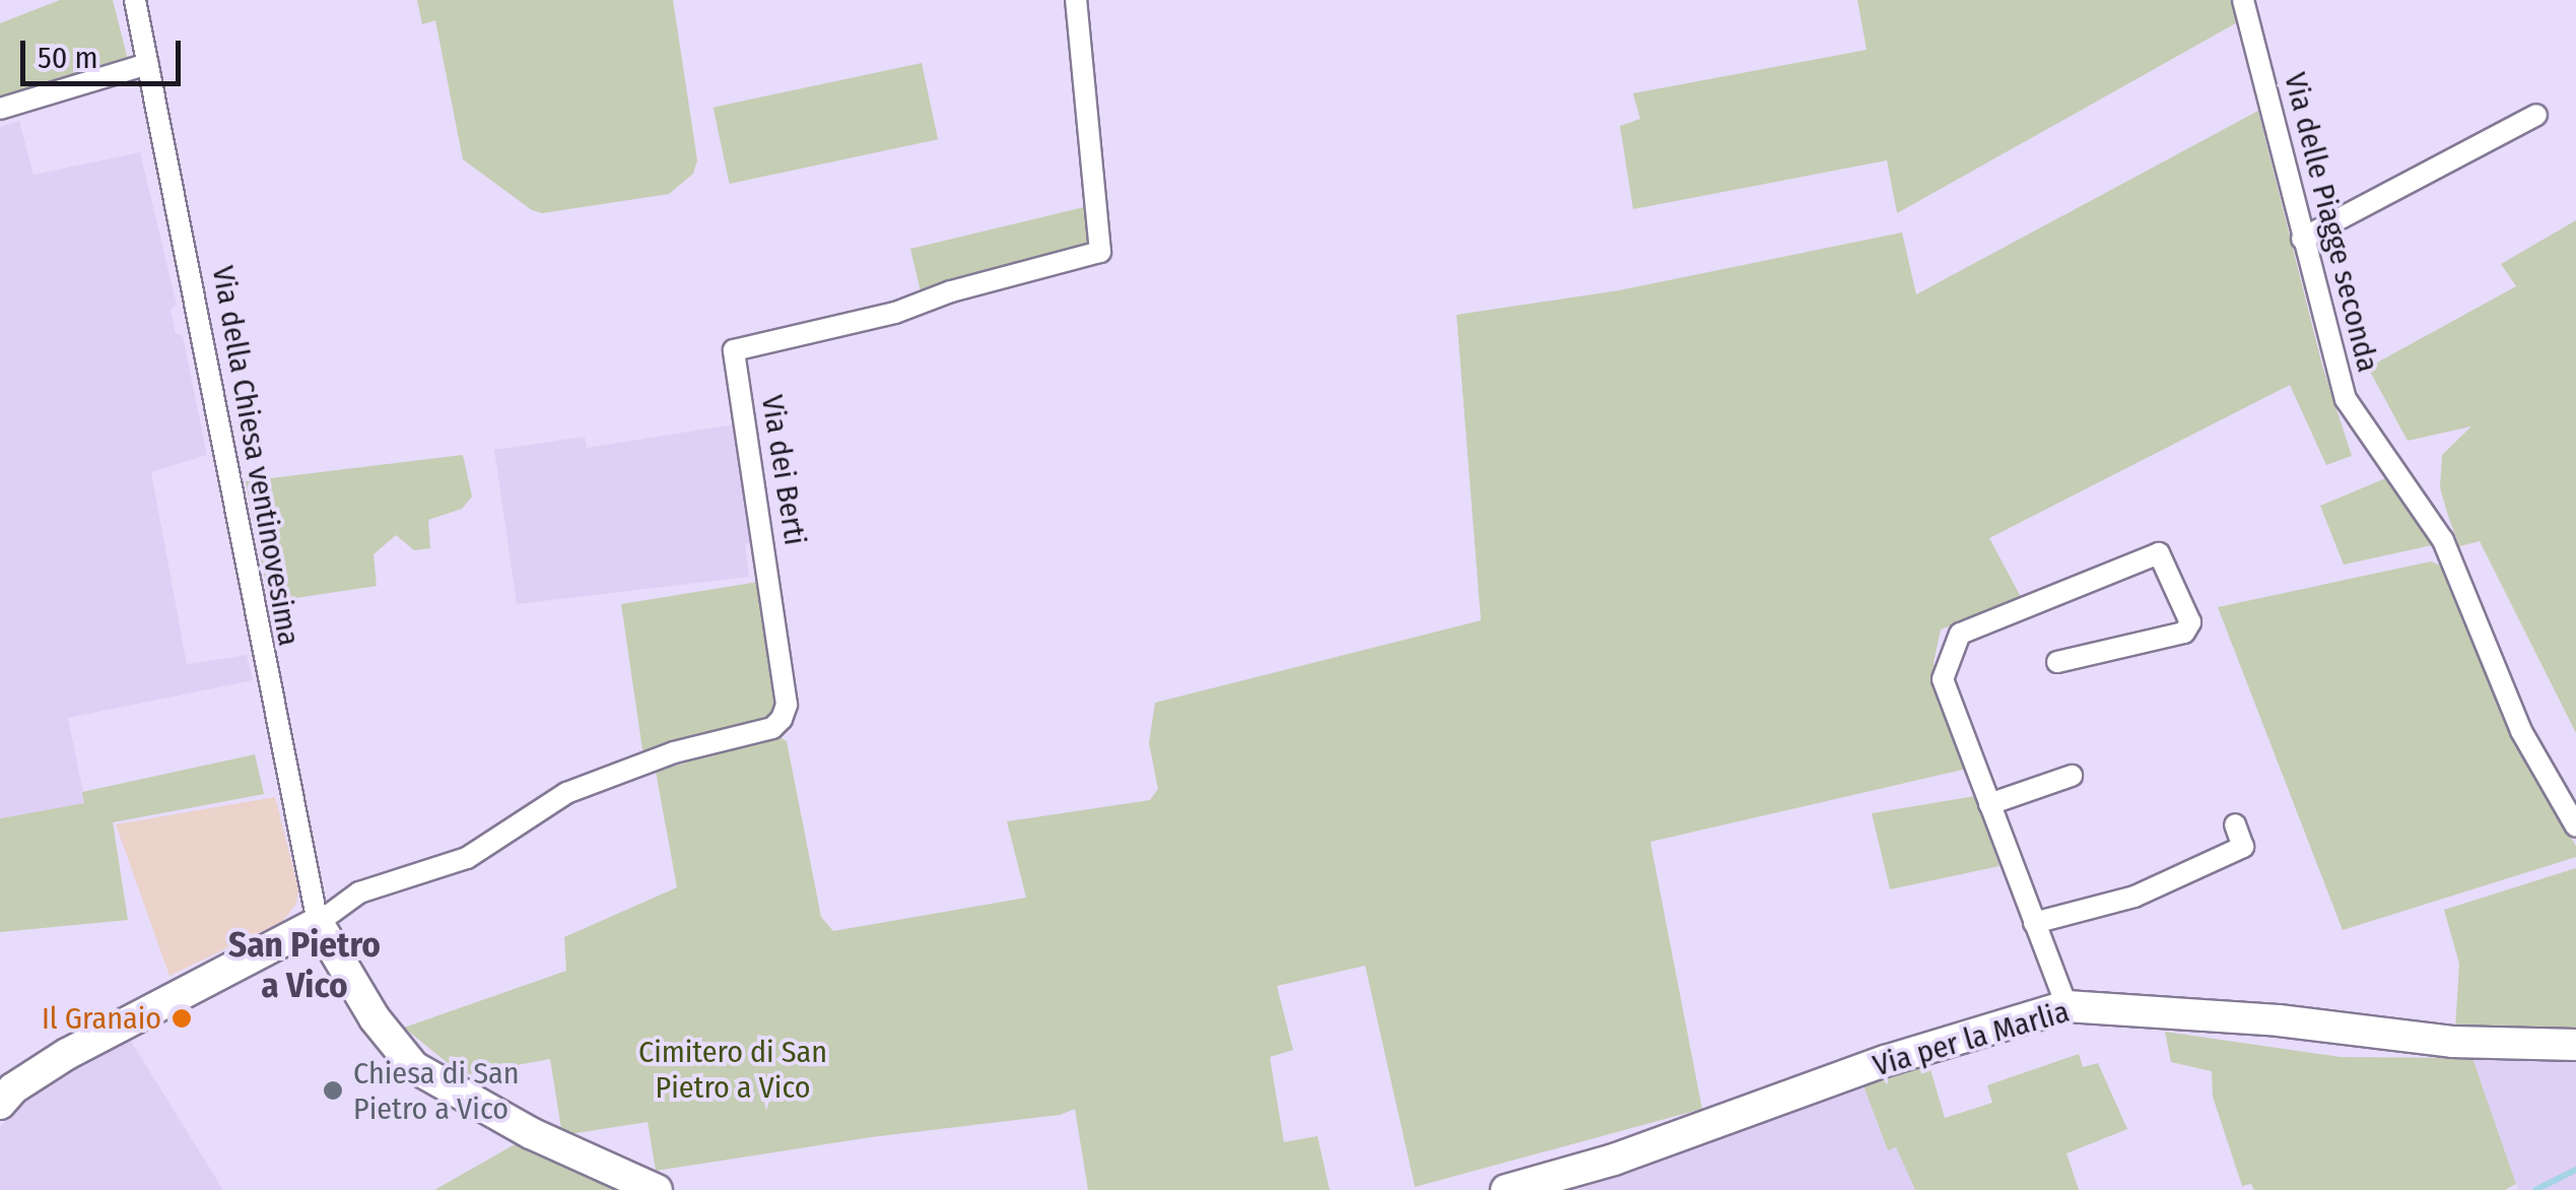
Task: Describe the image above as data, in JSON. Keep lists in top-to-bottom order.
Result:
{
  "streets": {
    "street": [
      "Via delle Piagge seconda",
      "Via della Chiesa ventinovesima",
      "Via dei Berti",
      "Via per la Marlia"
    ]
  },
  "crossings": [
    ["Via della Chiesa ventinovesima", "Via dei Berti"]
  ],
  "districts": ["San Pietro a Vico"],
  "parks": ["Cimitero di San Pietro a Vico"],
  "places": ["Il Granaio", "Chiesa di San Pietro a Vico"],
  "scale_bar": "50 m"
}
